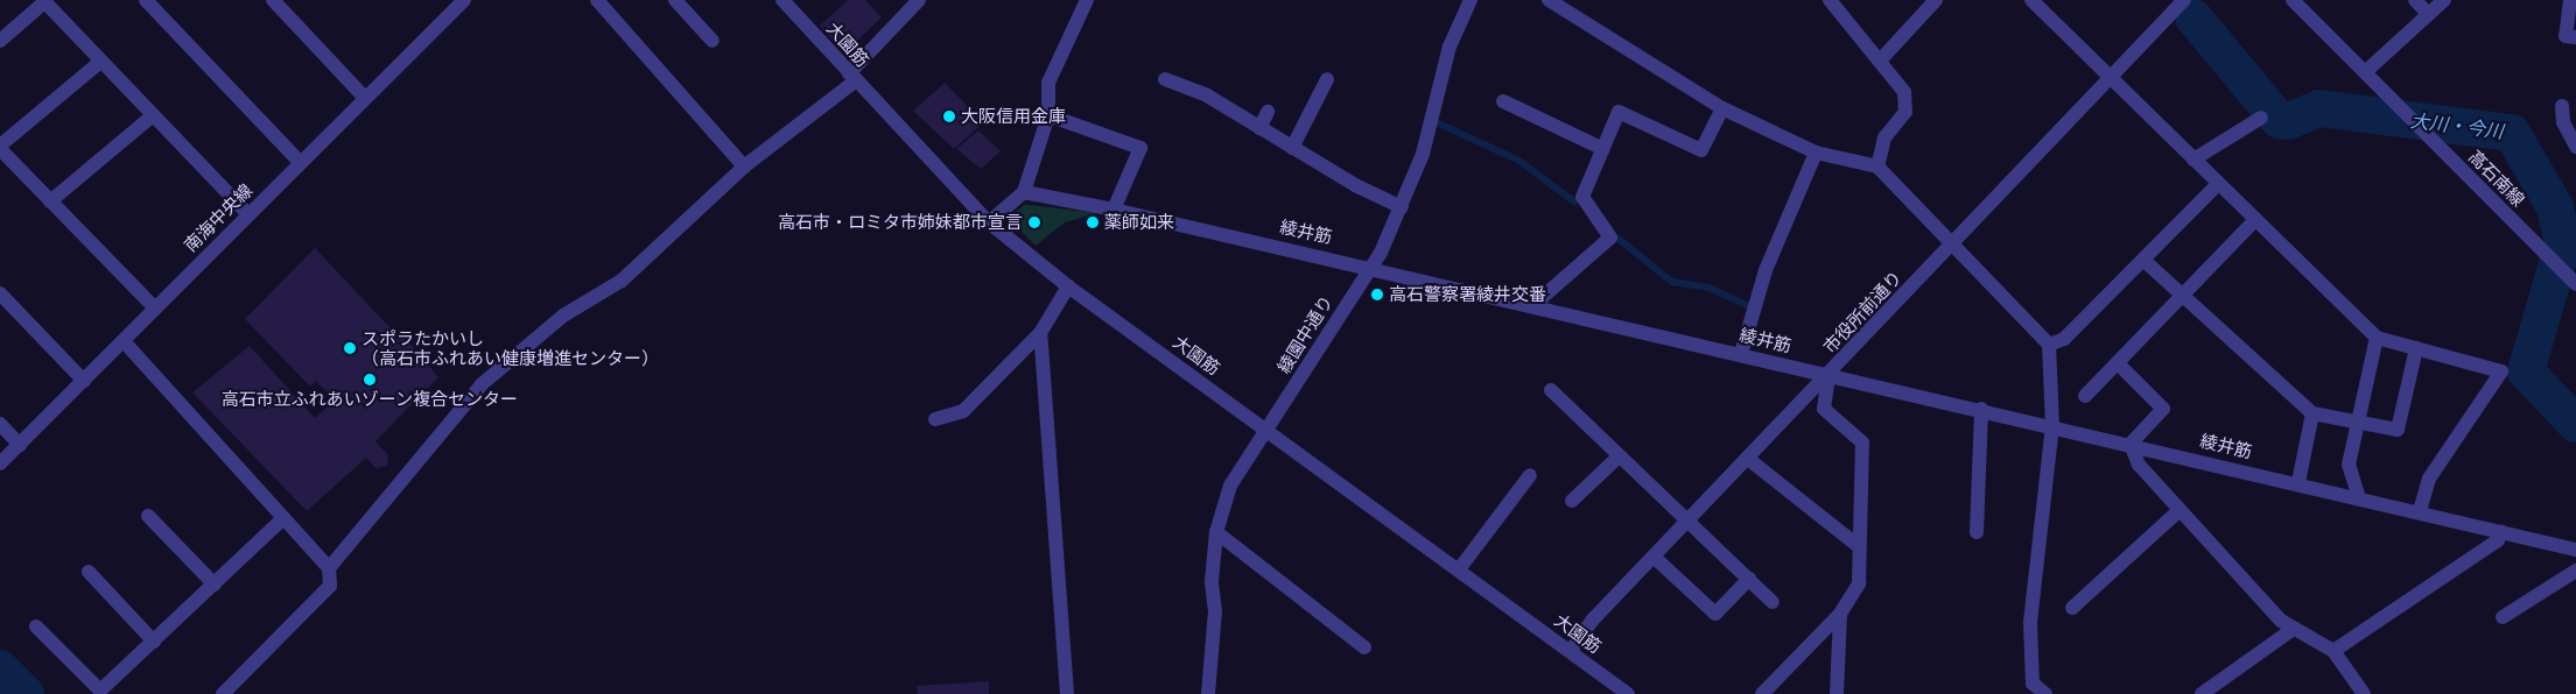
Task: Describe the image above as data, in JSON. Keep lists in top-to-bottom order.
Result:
{
  "streets": {
    "street": [
      "大園筋",
      "高石南線",
      "南海中央線",
      "綾井筋",
      "市役所前通り",
      "綾園中通り"
    ]
  },
  "crossings": [
    ["大園筋", "市役所前通り"],
    ["大園筋", "綾園中通り"],
    ["綾井筋", "市役所前通り"],
    ["綾井筋", "綾園中通り"]
  ],
  "water": ["大川・今川"],
  "places": [
    "大阪信用金庫",
    "高石市・ロミタ市姉妹都市宣言",
    "薬師如来",
    "高石警察署綾井交番",
    "スポラたかいし （高石市ふれあい健康増進センター）",
    "高石市立ふれあいゾーン複合センター"
  ]
}
